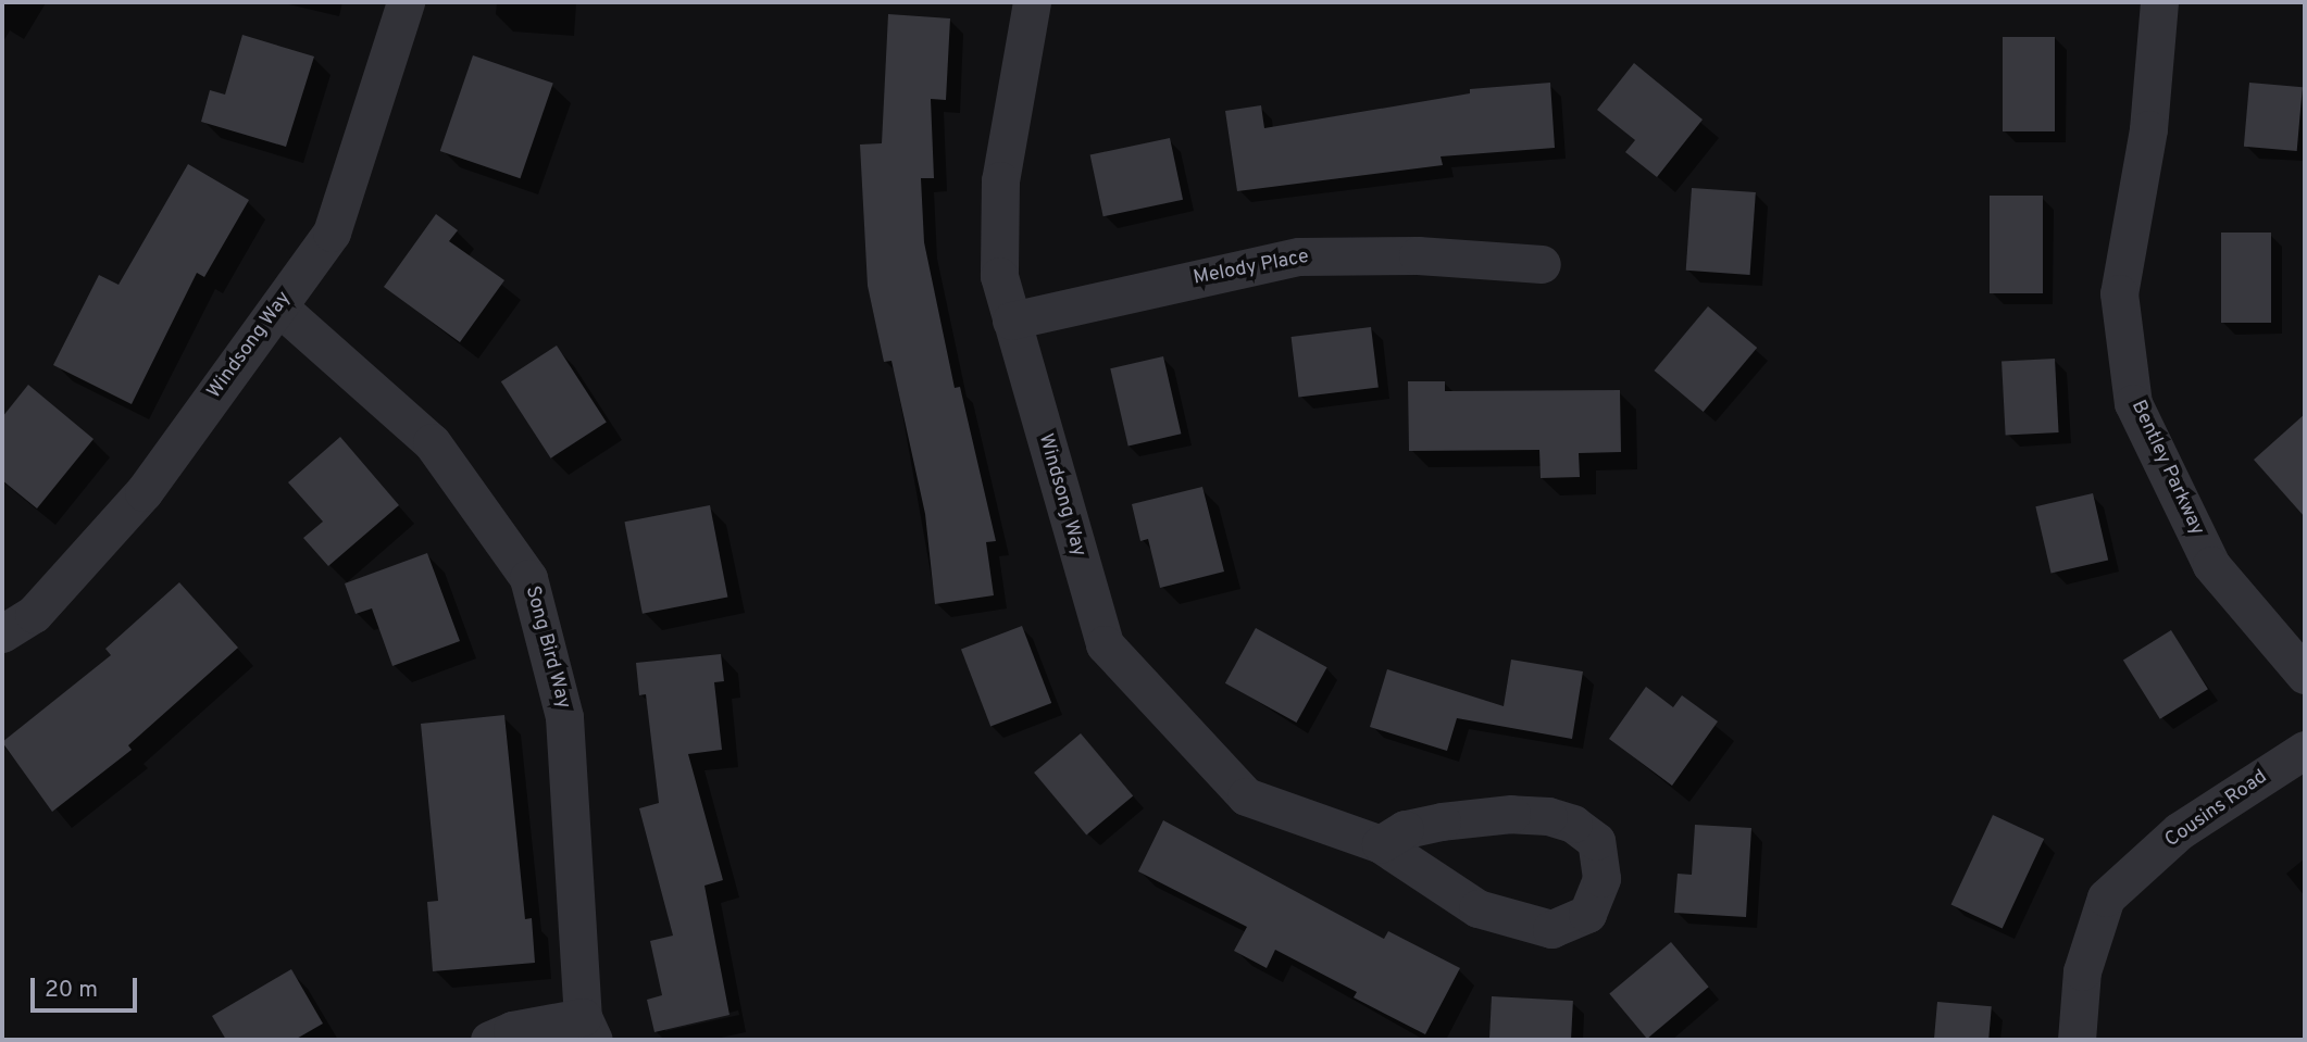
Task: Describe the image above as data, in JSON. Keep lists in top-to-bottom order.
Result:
{
  "streets": {
    "street": [
      "Melody Place",
      "Windsong Way",
      "Bentley Parkway",
      "Song Bird Way",
      "Cousins Road"
    ]
  },
  "crossings": [
    ["Melody Place", "Windsong Way"],
    ["Windsong Way", "Song Bird Way"]
  ],
  "scale_bar": "20 m"
}
